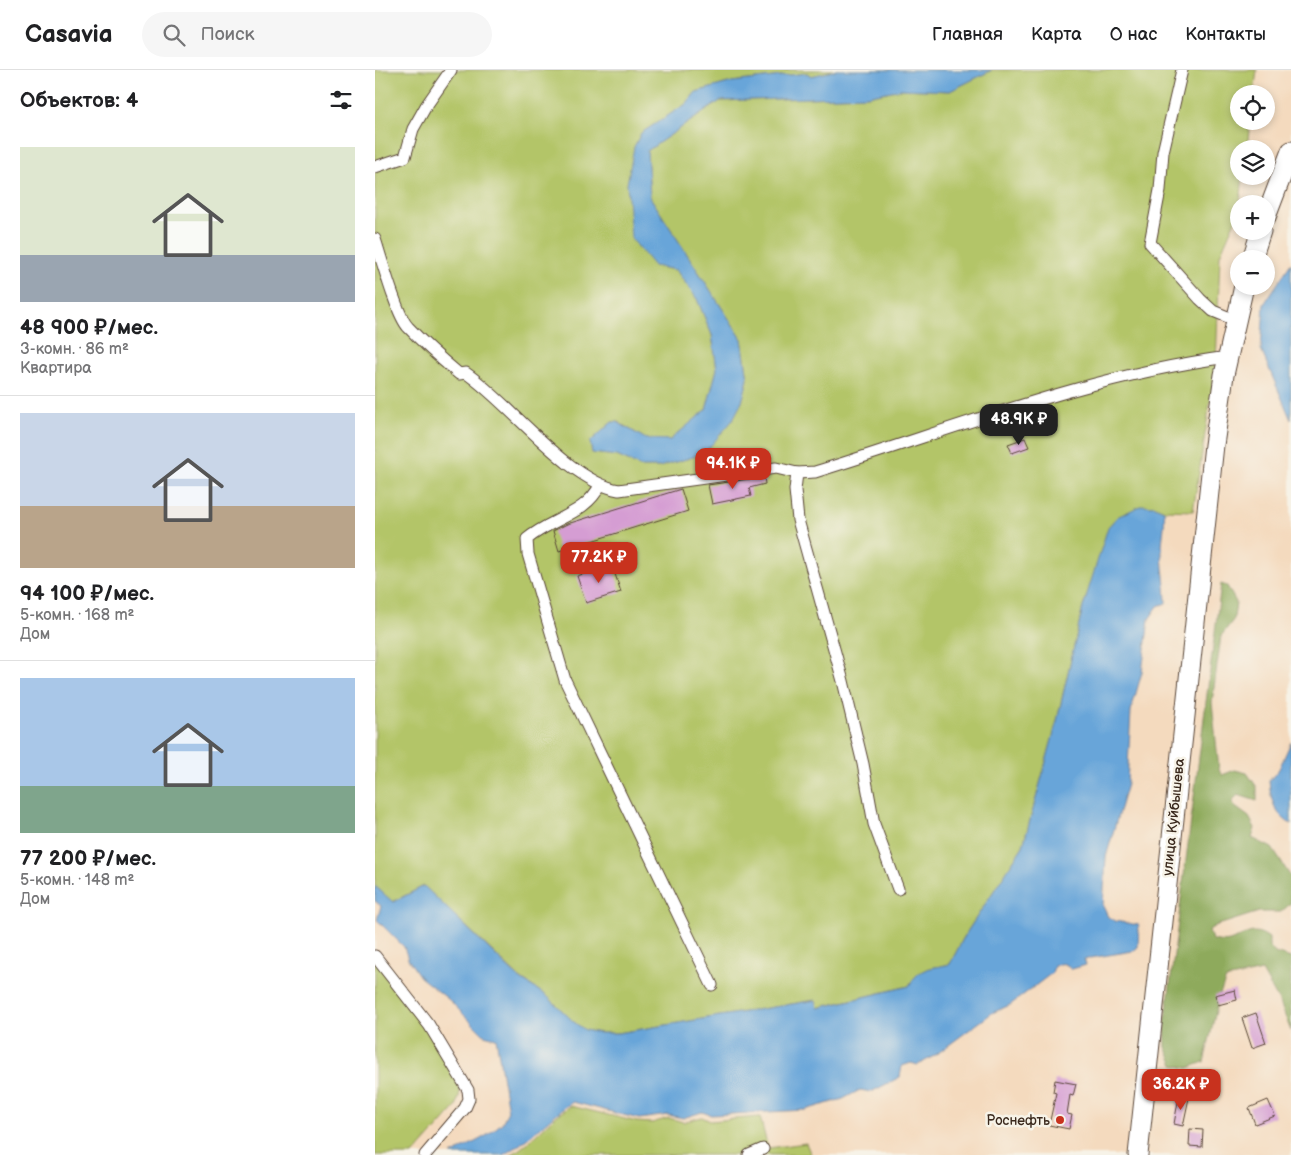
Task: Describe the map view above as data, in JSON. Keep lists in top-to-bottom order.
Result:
{
  "streets": {
    "highway": ["улица Куйбышева"]
  },
  "places": ["Роснефть"],
  "page": {
    "header": "Casavia",
    "search": "Поиск",
    "nav": [
      "Главная",
      "Карта",
      "О нас",
      "Контакты"
    ],
    "heading": "Объектов: 4",
    "map_buttons": ["+", "−"],
    "list": [
      {
        "name": "48 900 ₽/мес.",
        "note": "3-комн. · 86 m² · Квартира"
      },
      {
        "name": "94 100 ₽/мес.",
        "note": "5-комн. · 168 m² · Дом"
      },
      {
        "name": "77 200 ₽/мес.",
        "note": "5-комн. · 148 m² · Дом"
      }
    ],
    "price": [
      "48.9K ₽",
      "94.1K ₽",
      "77.2K ₽",
      "36.2K ₽"
    ]
  }
}
